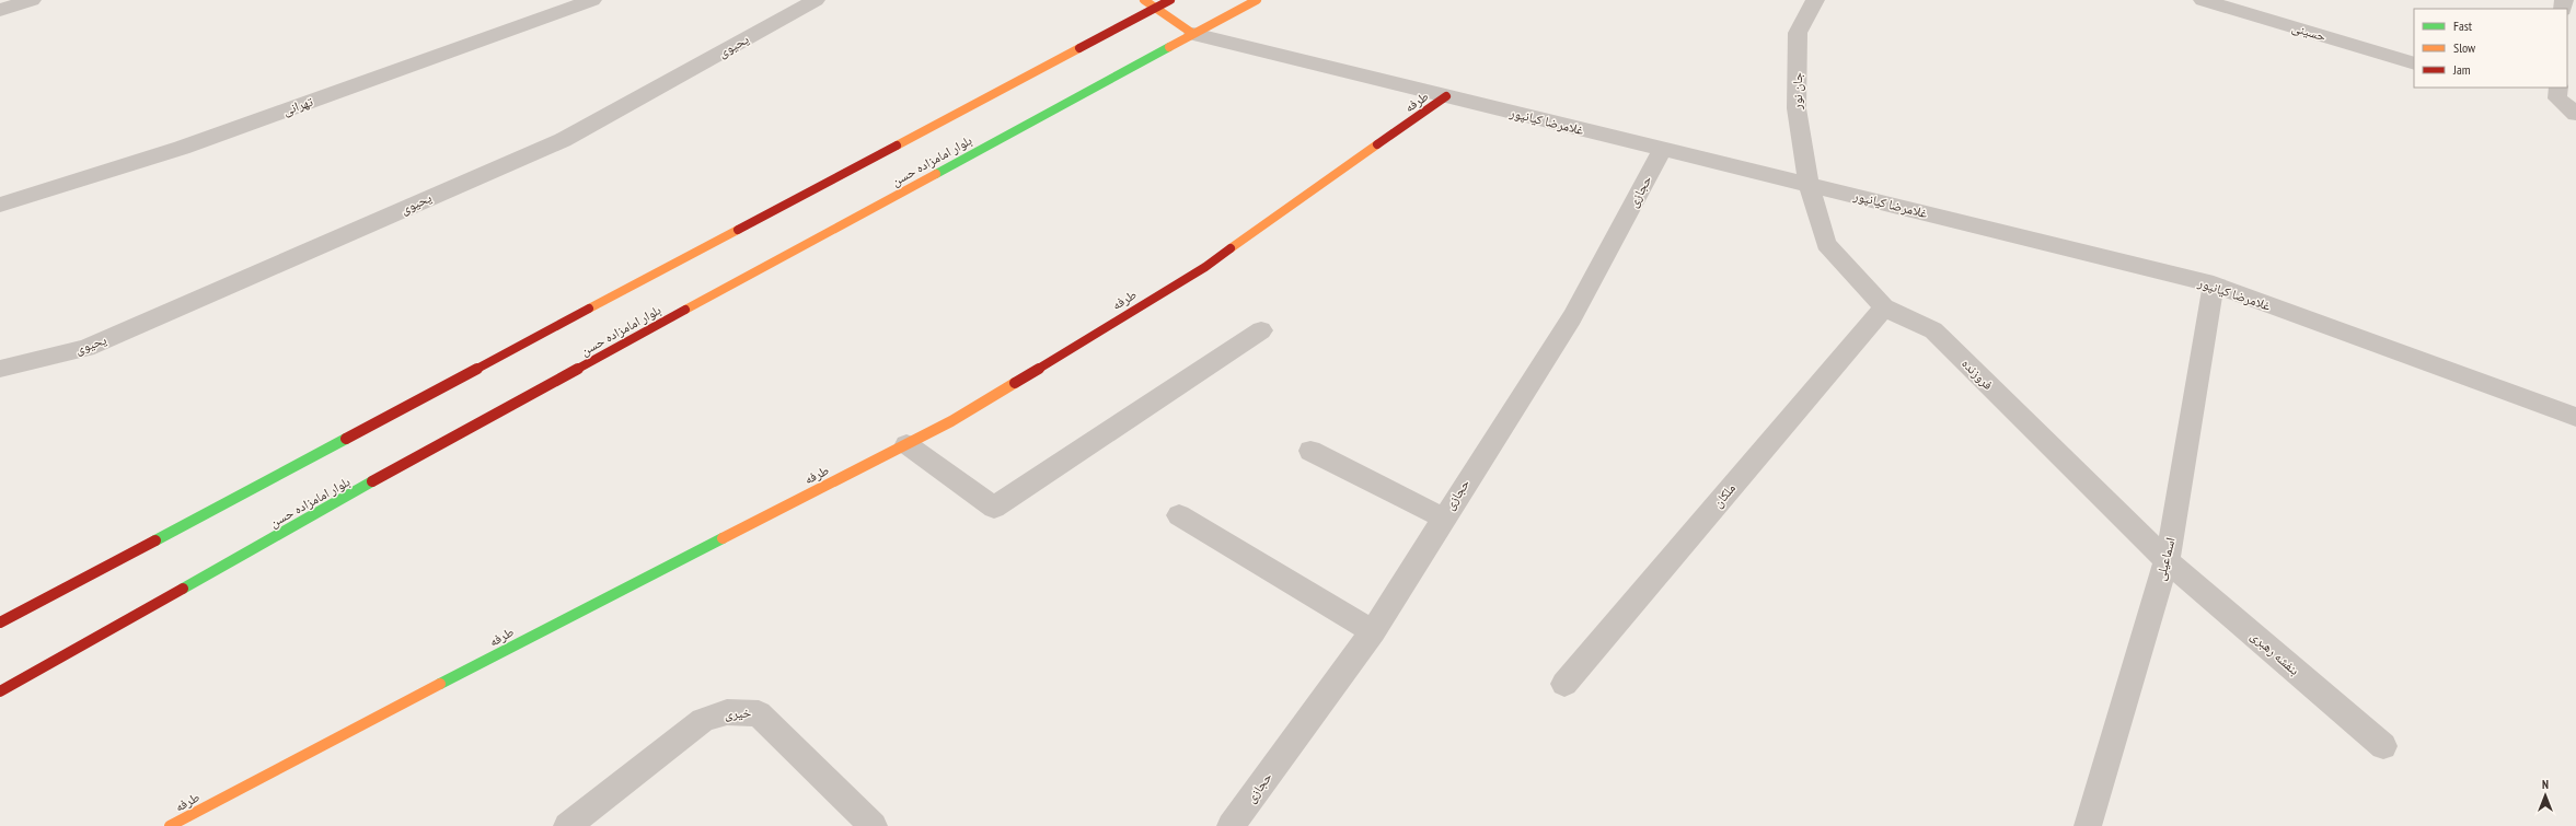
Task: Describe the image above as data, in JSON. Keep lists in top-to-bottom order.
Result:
{
  "streets": {
    "main road": ["طرفه", "بلوار امامزاده حسن"],
    "street": [
      "حسینی",
      "یحیوی",
      "جان نور",
      "تهرانی",
      "غلامرضا کیانپور",
      "حجازی",
      "فروزنده",
      "ملکان",
      "اسماعیلی",
      "بنفشه رهبری",
      "خیری"
    ]
  },
  "crossings": [
    ["جان نور", "غلامرضا کیانپور"],
    ["جان نور", "فروزنده"],
    ["طرفه", "غلامرضا کیانپور"],
    ["غلامرضا کیانپور", "بلوار امامزاده حسن"],
    ["غلامرضا کیانپور", "حجازی"],
    ["غلامرضا کیانپور", "فروزنده"],
    ["غلامرضا کیانپور", "اسماعیلی"],
    ["فروزنده", "ملکان"],
    ["فروزنده", "اسماعیلی"],
    ["فروزنده", "بنفشه رهبری"],
    ["اسماعیلی", "بنفشه رهبری"]
  ],
  "legend": ["Fast", "Slow", "Jam"],
  "north": "top"
}
